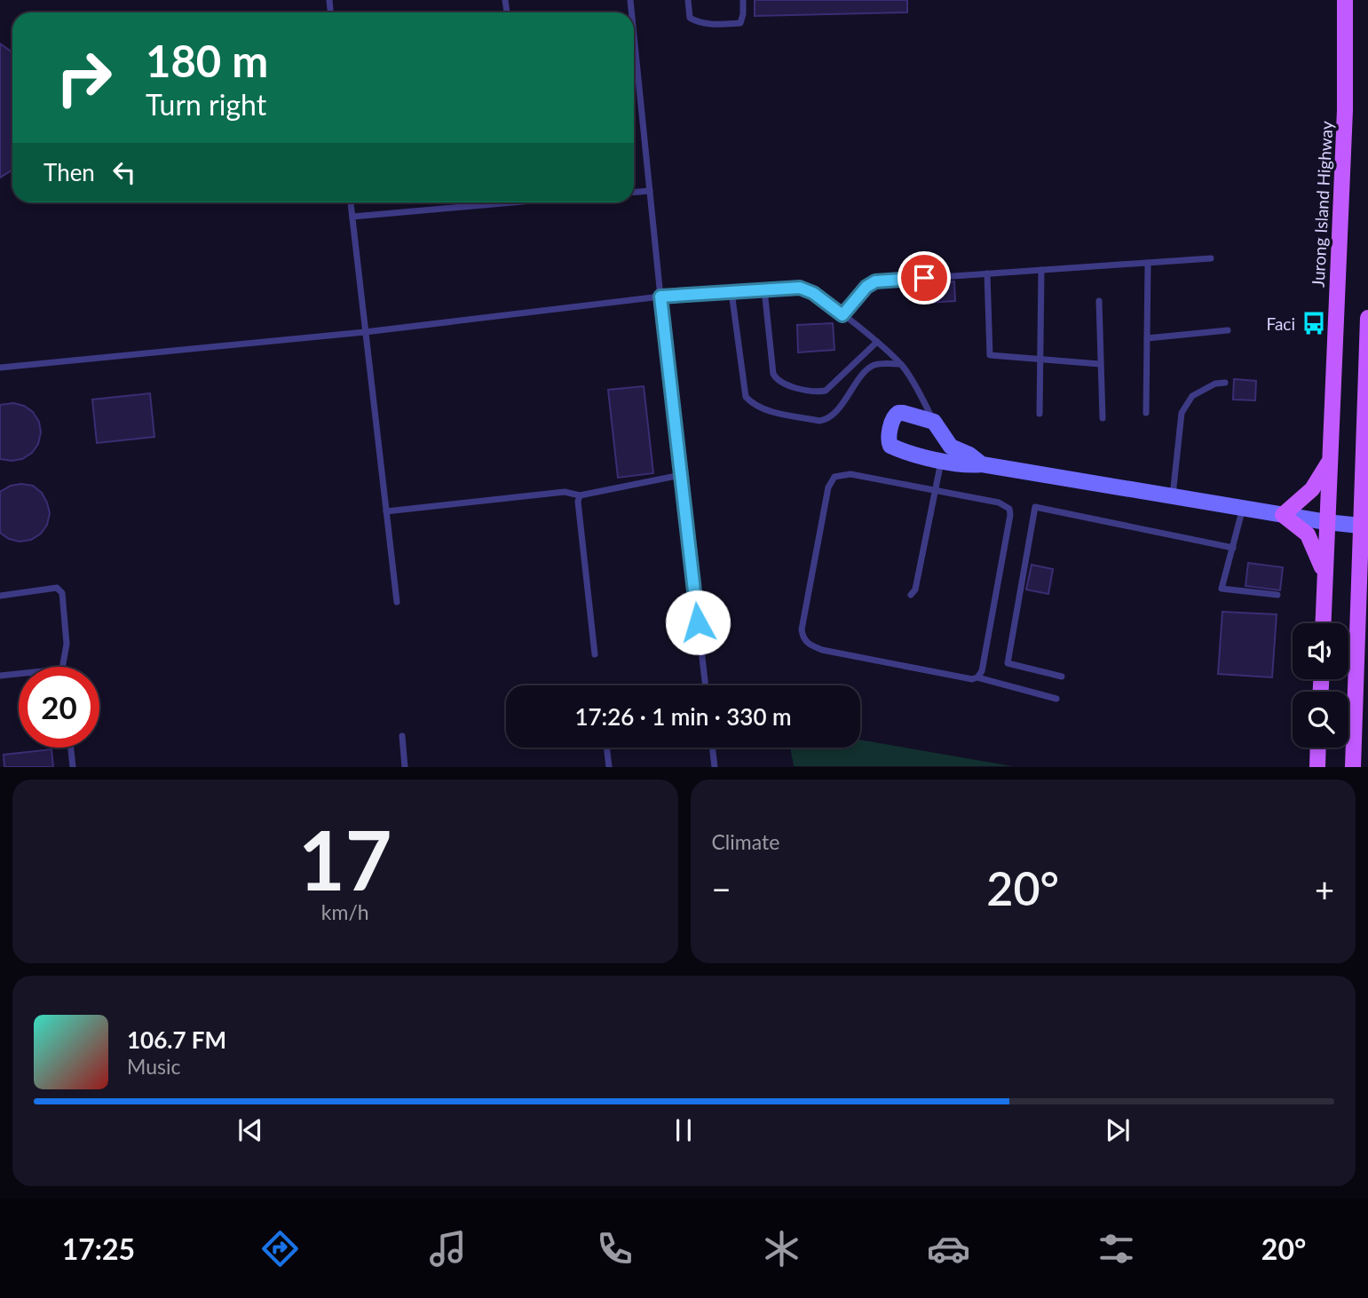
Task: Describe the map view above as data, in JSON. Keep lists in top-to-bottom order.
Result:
{
  "streets": {
    "main road": ["Jurong Island Highway"]
  },
  "places": {
    "bus stop": ["Faci"]
  },
  "page": {
    "turn": ["180 m", "Turn right"],
    "then": "Then",
    "limit": "20",
    "trip": "17:26 · 1 min · 330 m",
    "tile": [
      ["17", "km/h"],
      "Climate"
    ],
    "heat": ["−", "20°", "+"],
    "song": ["106.7 FM", "Music"],
    "tabs": ["17:25", "20°"]
  }
}
